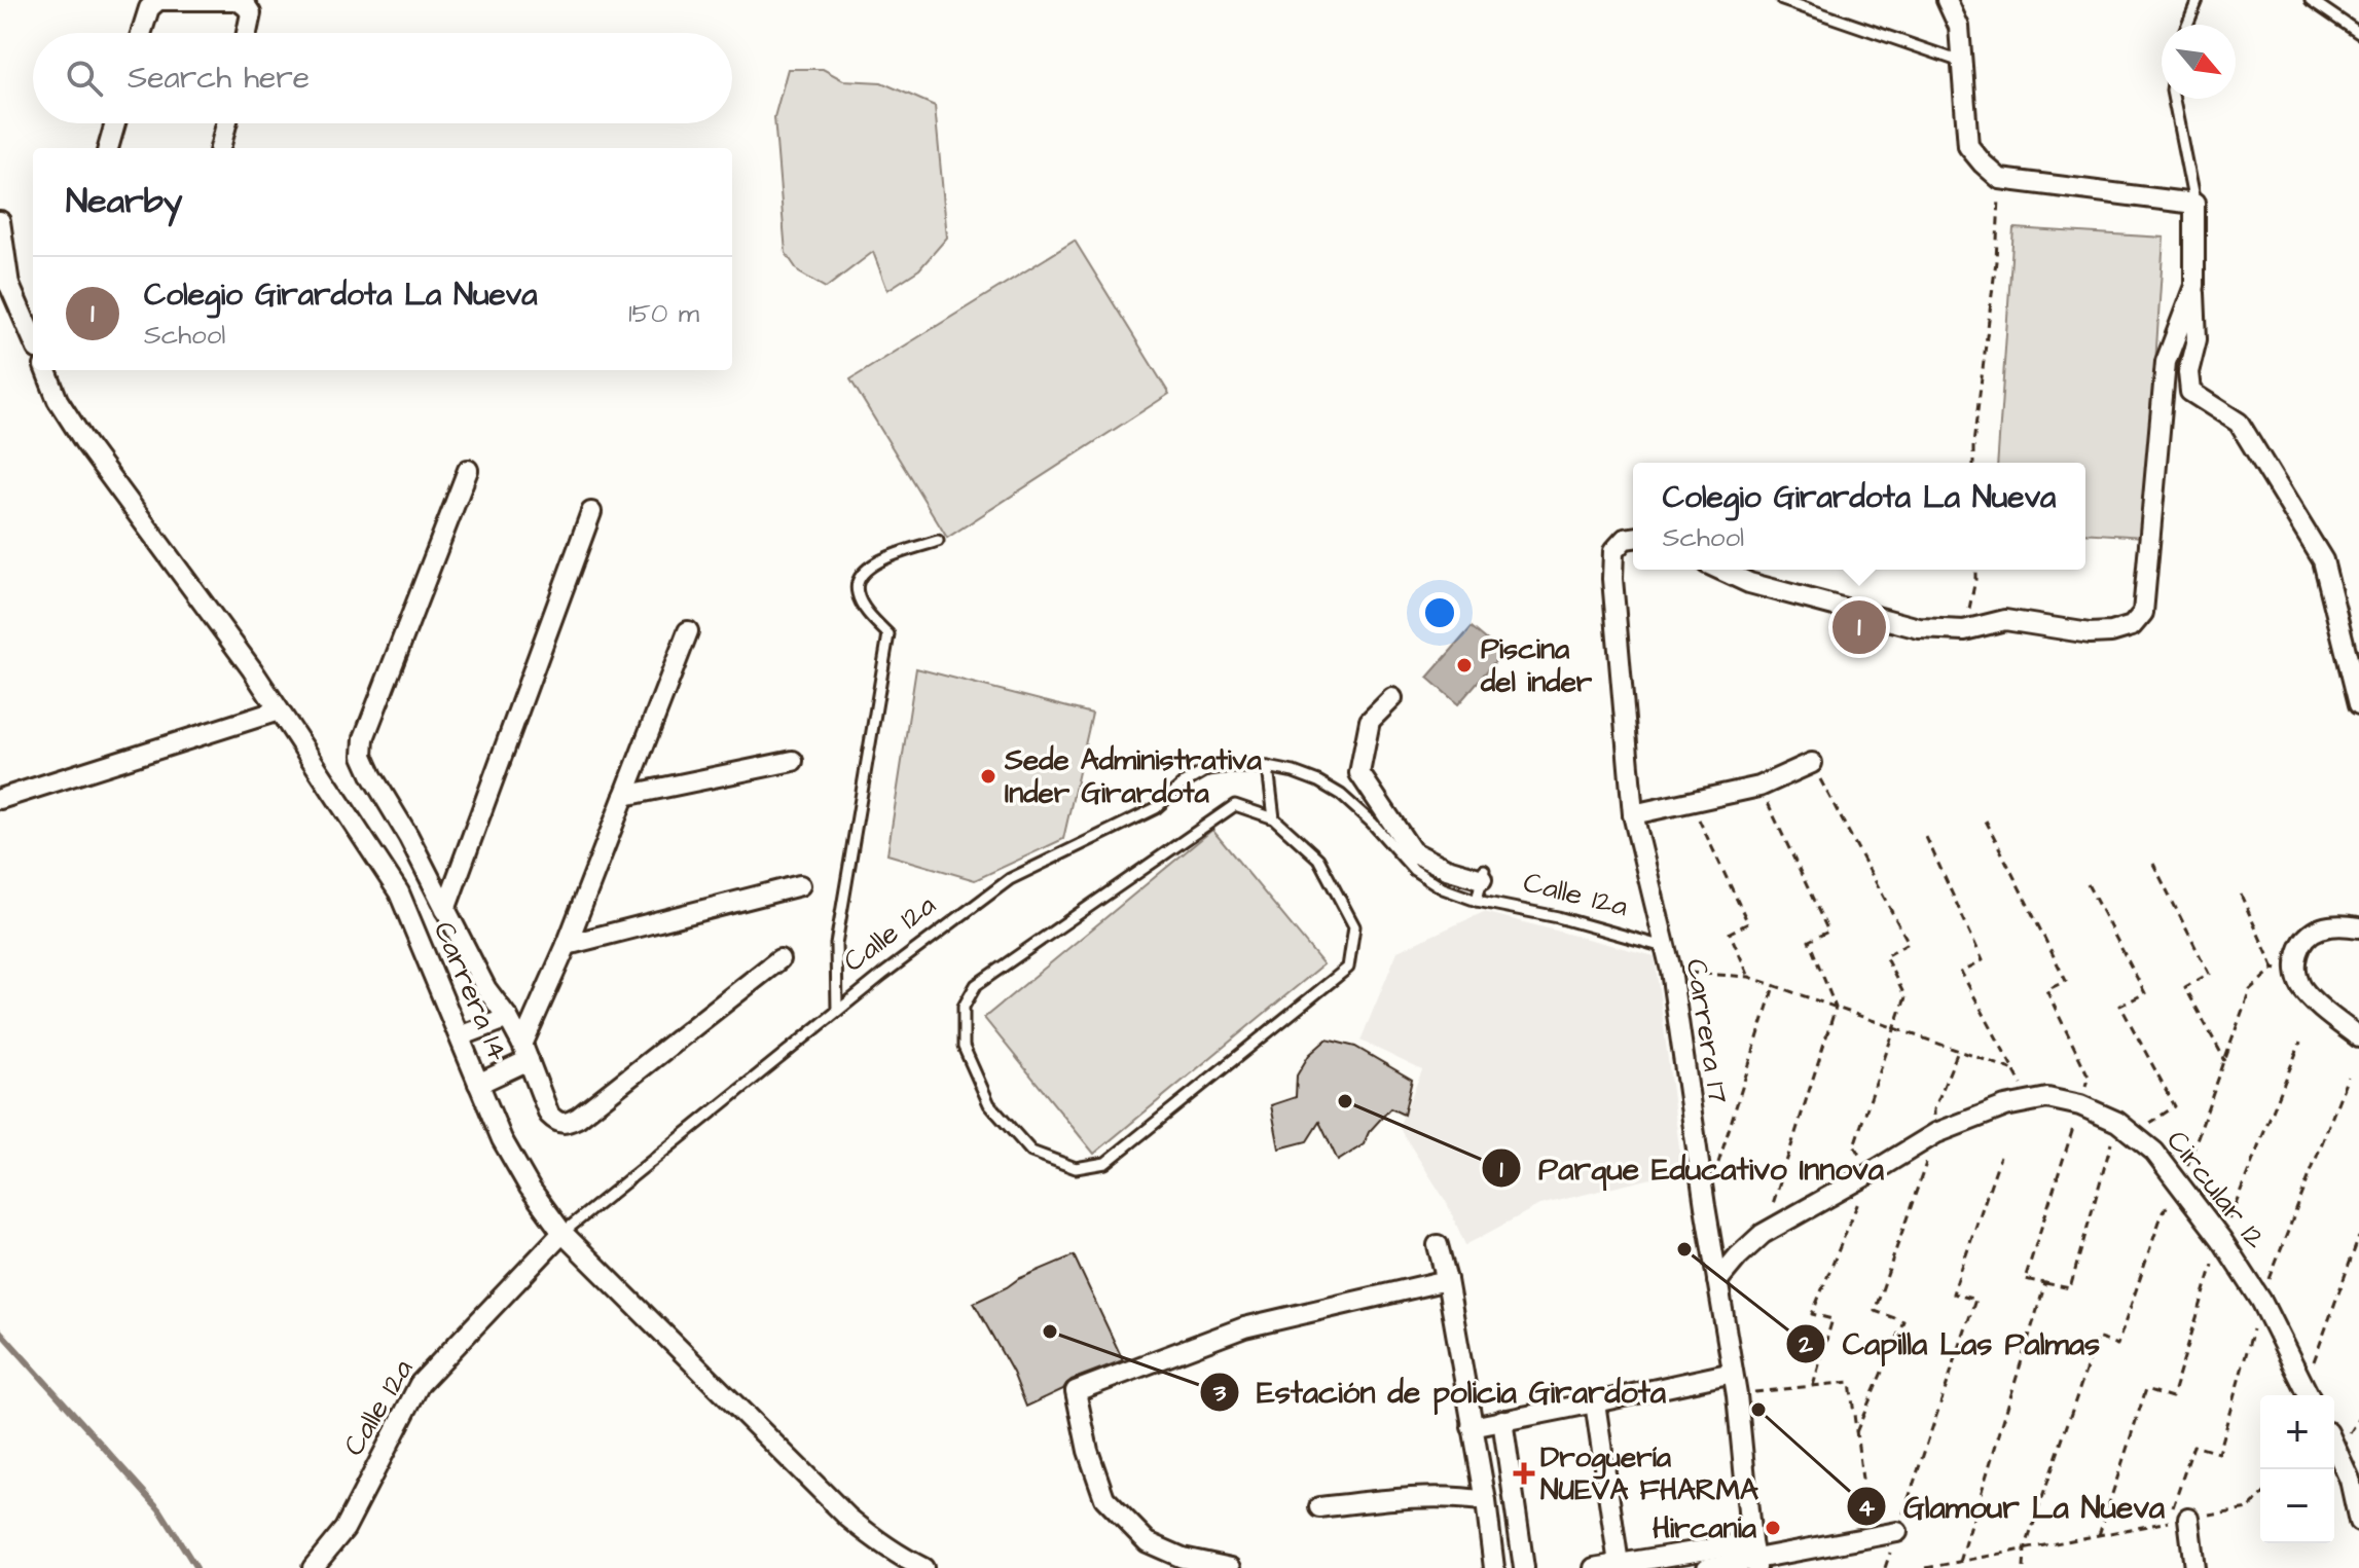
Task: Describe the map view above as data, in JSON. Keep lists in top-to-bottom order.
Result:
{
  "streets": {
    "street": [
      "Calle 12a",
      "Carrera 14",
      "Carrera 17",
      "Circular 12"
    ]
  },
  "crossings": [
    ["Calle 12a", "Carrera 14"],
    ["Calle 12a", "Carrera 17"],
    ["Carrera 17", "Circular 12"]
  ],
  "places": {
    "other": [
      "Piscina del inder",
      "Sede Administrativa Inder Girardota",
      "Parque Educativo Innova",
      "Capilla Las Palmas",
      "Estación de policia Girardota",
      "Glamour La Nueva",
      "Hircania"
    ],
    "health": ["Droguería NUEVA FHARMA"]
  },
  "north": "bottom right",
  "page": {
    "search": "Search here",
    "heading": "Nearby",
    "list": [
      {
        "mark": "1",
        "name": "Colegio Girardota La Nueva",
        "note": "School",
        "value": "150 m"
      }
    ],
    "popup": ["Colegio Girardota La Nueva", "School"],
    "pins": "1",
    "map_buttons": ["+", "−"]
  }
}
